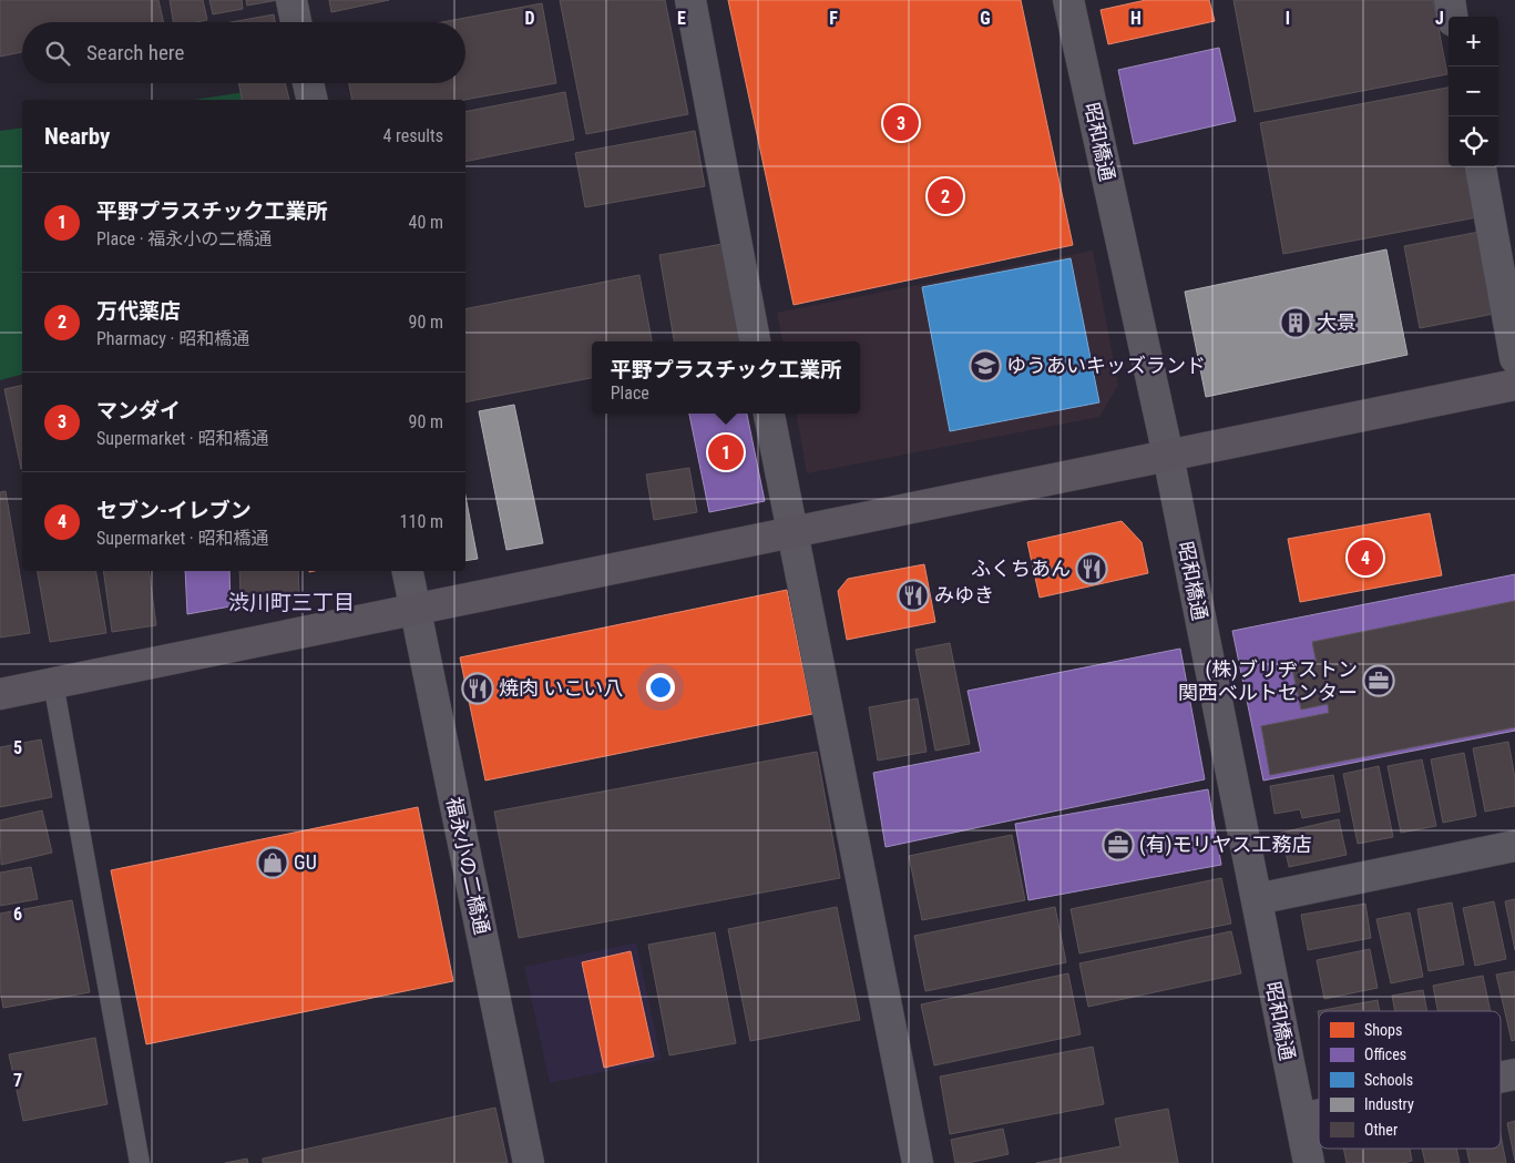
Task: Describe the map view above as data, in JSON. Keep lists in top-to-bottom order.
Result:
{
  "streets": {
    "street": ["昭和橋通", "福永小の二橋通"]
  },
  "districts": ["渋川町三丁目"],
  "places": {
    "building": ["大景"],
    "school or university": ["ゆうあいキッズランド"],
    "restaurant": ["ふくちあん", "みゆき", "焼肉 いこい八"],
    "office": ["(株)ブリヂストン 関西ベルトセンター", "(有)モリヤス工務店"],
    "shop": ["GU"]
  },
  "legend": [
    "Shops",
    "Offices",
    "Schools",
    "Industry",
    "Other"
  ],
  "page": {
    "map_buttons": ["+", "−"],
    "search": "Search here",
    "heading": ["Nearby", "4 results"],
    "pins": [
      "3",
      "2",
      "1",
      "4"
    ],
    "list": [
      {
        "mark": "1",
        "name": "平野プラスチック工業所",
        "note": "Place · 福永小の二橋通",
        "value": "40 m"
      },
      {
        "mark": "2",
        "name": "万代薬店",
        "note": "Pharmacy · 昭和橋通",
        "value": "90 m"
      },
      {
        "mark": "3",
        "name": "マンダイ",
        "note": "Supermarket · 昭和橋通",
        "value": "90 m"
      },
      {
        "mark": "4",
        "name": "セブン-イレブン",
        "note": "Supermarket · 昭和橋通",
        "value": "110 m"
      }
    ],
    "popup": ["平野プラスチック工業所", "Place"]
  },
  "grid": {
    "columns": [
      "D",
      "E",
      "F",
      "G",
      "H",
      "I",
      "J"
    ],
    "rows": ["5", "6", "7"]
  }
}
